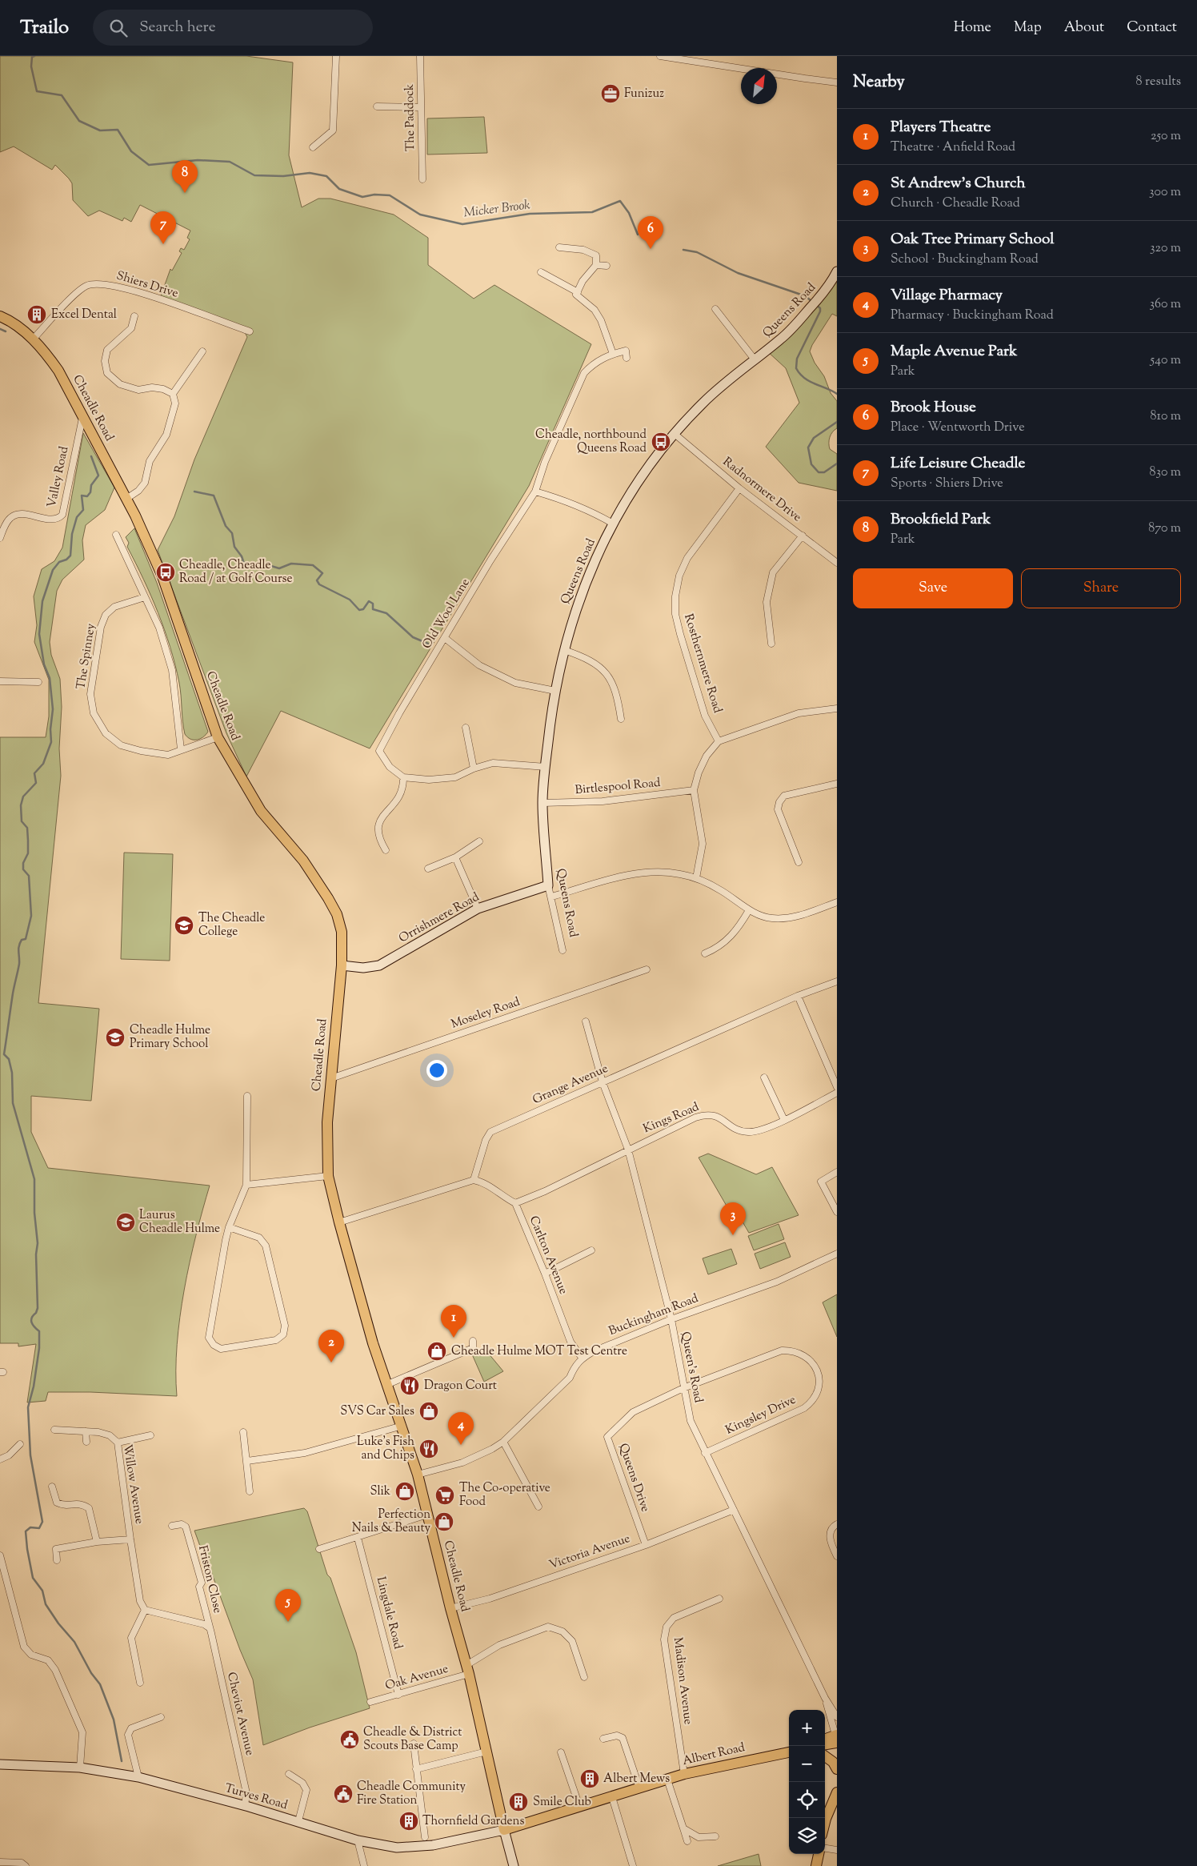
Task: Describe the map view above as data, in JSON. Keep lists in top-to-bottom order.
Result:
{
  "streets": {
    "main road": ["Cheadle Road", "Albert Road"],
    "street": [
      "The Paddock",
      "Shiers Drive",
      "Queens Road",
      "Valley Road",
      "Radnormere Drive",
      "Old Wool Lane",
      "The Spinney",
      "Rosthernmere Road",
      "Birtlespool Road",
      "Orrishmere Road",
      "Moseley Road",
      "Grange Avenue",
      "Kings Road",
      "Carlton Avenue",
      "Buckingham Road",
      "Queen's Road",
      "Kingsley Drive",
      "Queens Drive",
      "Willow Avenue",
      "Victoria Avenue",
      "Friston Close",
      "Lingdale Road",
      "Oak Avenue",
      "Madison Avenue",
      "Cheviot Avenue",
      "Turves Road"
    ]
  },
  "crossings": [
    ["Shiers Drive", "Cheadle Road"],
    ["Queens Road", "Radnormere Drive"],
    ["Queens Road", "Birtlespool Road"],
    ["Queens Road", "Orrishmere Road"],
    ["Cheadle Road", "Valley Road"],
    ["Cheadle Road", "The Spinney"],
    ["Cheadle Road", "Orrishmere Road"],
    ["Cheadle Road", "Moseley Road"],
    ["Cheadle Road", "Victoria Avenue"],
    ["Cheadle Road", "Oak Avenue"],
    ["Cheadle Road", "Albert Road"],
    ["Cheadle Road", "Turves Road"],
    ["Radnormere Drive", "Rosthernmere Road"],
    ["Grange Avenue", "Queen's Road"],
    ["Kings Road", "Carlton Avenue"],
    ["Kings Road", "Queen's Road"],
    ["Carlton Avenue", "Buckingham Road"],
    ["Buckingham Road", "Queen's Road"],
    ["Queen's Road", "Kingsley Drive"],
    ["Queen's Road", "Queens Drive"],
    ["Queen's Road", "Victoria Avenue"],
    ["Kingsley Drive", "Queens Drive"],
    ["Queens Drive", "Victoria Avenue"],
    ["Friston Close", "Cheviot Avenue"],
    ["Lingdale Road", "Oak Avenue"],
    ["Madison Avenue", "Albert Road"],
    ["Cheviot Avenue", "Turves Road"],
    ["Albert Road", "Turves Road"]
  ],
  "water": ["Micker Brook"],
  "places": {
    "office": ["Funizuz"],
    "building": [
      "Excel Dental",
      "Albert Mews",
      "Smile Club",
      "Thornfield Gardens"
    ],
    "bus stop": ["Cheadle, northbound Queens Road", "Cheadle, Cheadle Road / at Golf Course"],
    "school or university": ["The Cheadle College", "Cheadle Hulme Primary School", "Laurus Cheadle Hulme"],
    "shop": [
      "Cheadle Hulme MOT Test Centre",
      "SVS Car Sales",
      "Slik",
      "Perfection Nails & Beauty"
    ],
    "restaurant": ["Dragon Court", "Luke's Fish and Chips"],
    "supermarket": ["The Co-operative Food"],
    "public building": ["Cheadle & District Scouts Base Camp", "Cheadle Community Fire Station"]
  },
  "north": "top right",
  "page": {
    "header": "Trailo",
    "search": "Search here",
    "nav": [
      "Home",
      "Map",
      "About",
      "Contact"
    ],
    "heading": ["Nearby", "8 results"],
    "list": [
      {
        "mark": "1",
        "name": "Players Theatre",
        "note": "Theatre · Anfield Road",
        "value": "250 m"
      },
      {
        "mark": "2",
        "name": "St Andrew's Church",
        "note": "Church · Cheadle Road",
        "value": "300 m"
      },
      {
        "mark": "3",
        "name": "Oak Tree Primary School",
        "note": "School · Buckingham Road",
        "value": "320 m"
      },
      {
        "mark": "4",
        "name": "Village Pharmacy",
        "note": "Pharmacy · Buckingham Road",
        "value": "360 m"
      },
      {
        "mark": "5",
        "name": "Maple Avenue Park",
        "note": "Park",
        "value": "540 m"
      },
      {
        "mark": "6",
        "name": "Brook House",
        "note": "Place · Wentworth Drive",
        "value": "810 m"
      },
      {
        "mark": "7",
        "name": "Life Leisure Cheadle",
        "note": "Sports · Shiers Drive",
        "value": "830 m"
      },
      {
        "mark": "8",
        "name": "Brookfield Park",
        "note": "Park",
        "value": "870 m"
      }
    ],
    "pins": [
      "8",
      "7",
      "6",
      "3",
      "1",
      "2",
      "4",
      "5"
    ],
    "buttons": ["Save", "Share"],
    "map_buttons": ["+", "−"]
  }
}
